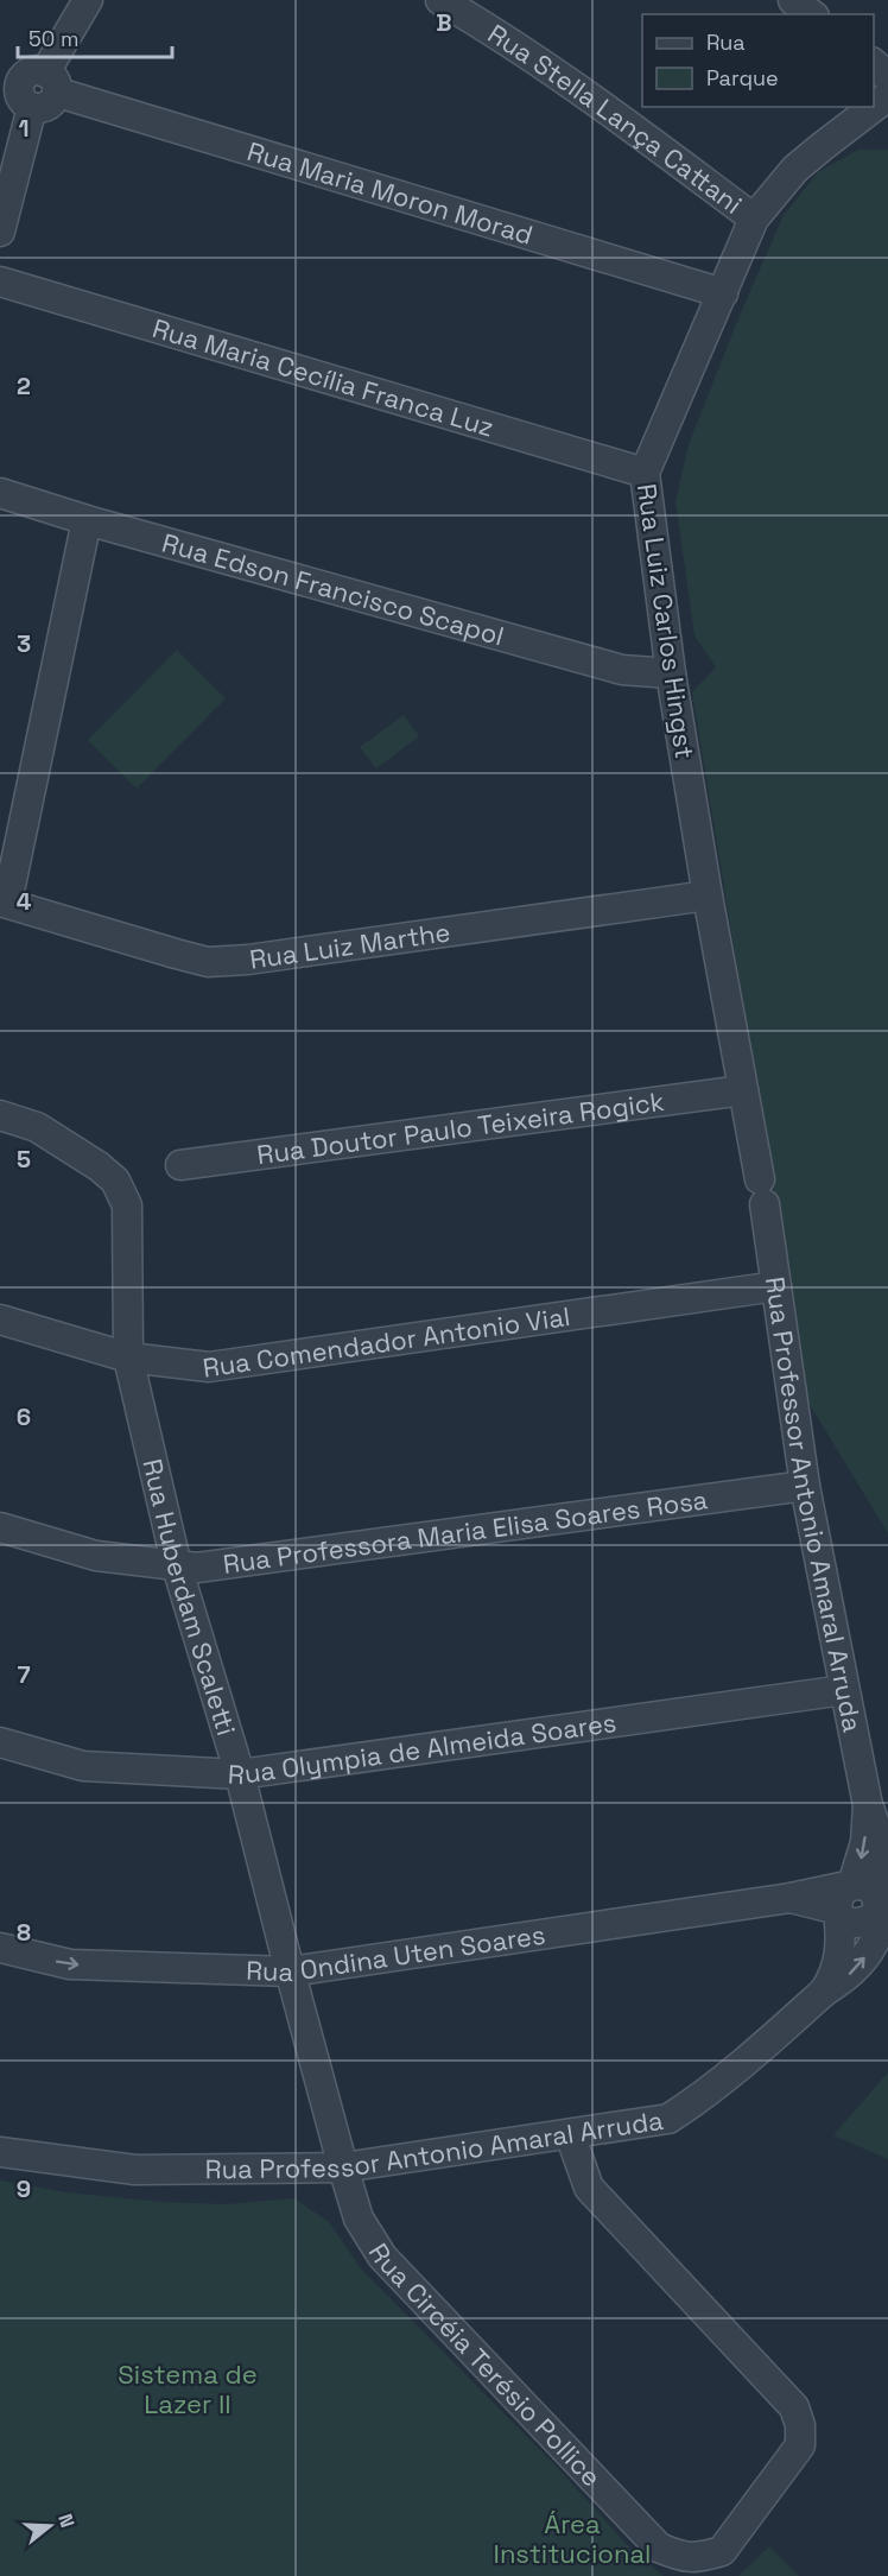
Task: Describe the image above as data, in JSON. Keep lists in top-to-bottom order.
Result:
{
  "streets": {
    "street": [
      "Rua Stella Lança Cattani",
      "Rua Maria Moron Morad",
      "Rua Maria Cecília Franca Luz",
      "Rua Edson Francisco Scapol",
      "Rua Luiz Carlos Hingst",
      "Rua Luiz Marthe",
      "Rua Doutor Paulo Teixeira Rogick",
      "Rua Comendador Antonio Vial",
      "Rua Professor Antonio Amaral Arruda",
      "Rua Professora Maria Elisa Soares Rosa",
      "Rua Huberdam Scaletti",
      "Rua Olympia de Almeida Soares",
      "Rua Ondina Uten Soares",
      "Rua Circéia Terésio Pollice"
    ]
  },
  "crossings": [
    ["Rua Stella Lança Cattani", "Rua Luiz Carlos Hingst"],
    ["Rua Maria Moron Morad", "Rua Luiz Carlos Hingst"],
    ["Rua Maria Cecília Franca Luz", "Rua Luiz Carlos Hingst"],
    ["Rua Edson Francisco Scapol", "Rua Luiz Carlos Hingst"],
    ["Rua Luiz Carlos Hingst", "Rua Luiz Marthe"],
    ["Rua Luiz Carlos Hingst", "Rua Doutor Paulo Teixeira Rogick"],
    ["Rua Luiz Carlos Hingst", "Rua Professor Antonio Amaral Arruda"],
    ["Rua Comendador Antonio Vial", "Rua Professor Antonio Amaral Arruda"],
    ["Rua Comendador Antonio Vial", "Rua Huberdam Scaletti"],
    ["Rua Professor Antonio Amaral Arruda", "Rua Professora Maria Elisa Soares Rosa"],
    ["Rua Professor Antonio Amaral Arruda", "Rua Huberdam Scaletti"],
    ["Rua Professor Antonio Amaral Arruda", "Rua Olympia de Almeida Soares"],
    ["Rua Professor Antonio Amaral Arruda", "Rua Circéia Terésio Pollice"],
    ["Rua Professora Maria Elisa Soares Rosa", "Rua Huberdam Scaletti"],
    ["Rua Huberdam Scaletti", "Rua Olympia de Almeida Soares"],
    ["Rua Huberdam Scaletti", "Rua Ondina Uten Soares"],
    ["Rua Huberdam Scaletti", "Rua Circéia Terésio Pollice"]
  ],
  "parks": ["Sistema de Lazer II", "Área Institucional"],
  "legend": ["Rua", "Parque"],
  "scale_bar": "50 m",
  "north": "right",
  "grid": {
    "columns": ["B"],
    "rows": [
      "1",
      "2",
      "3",
      "4",
      "5",
      "6",
      "7",
      "8",
      "9"
    ]
  }
}
